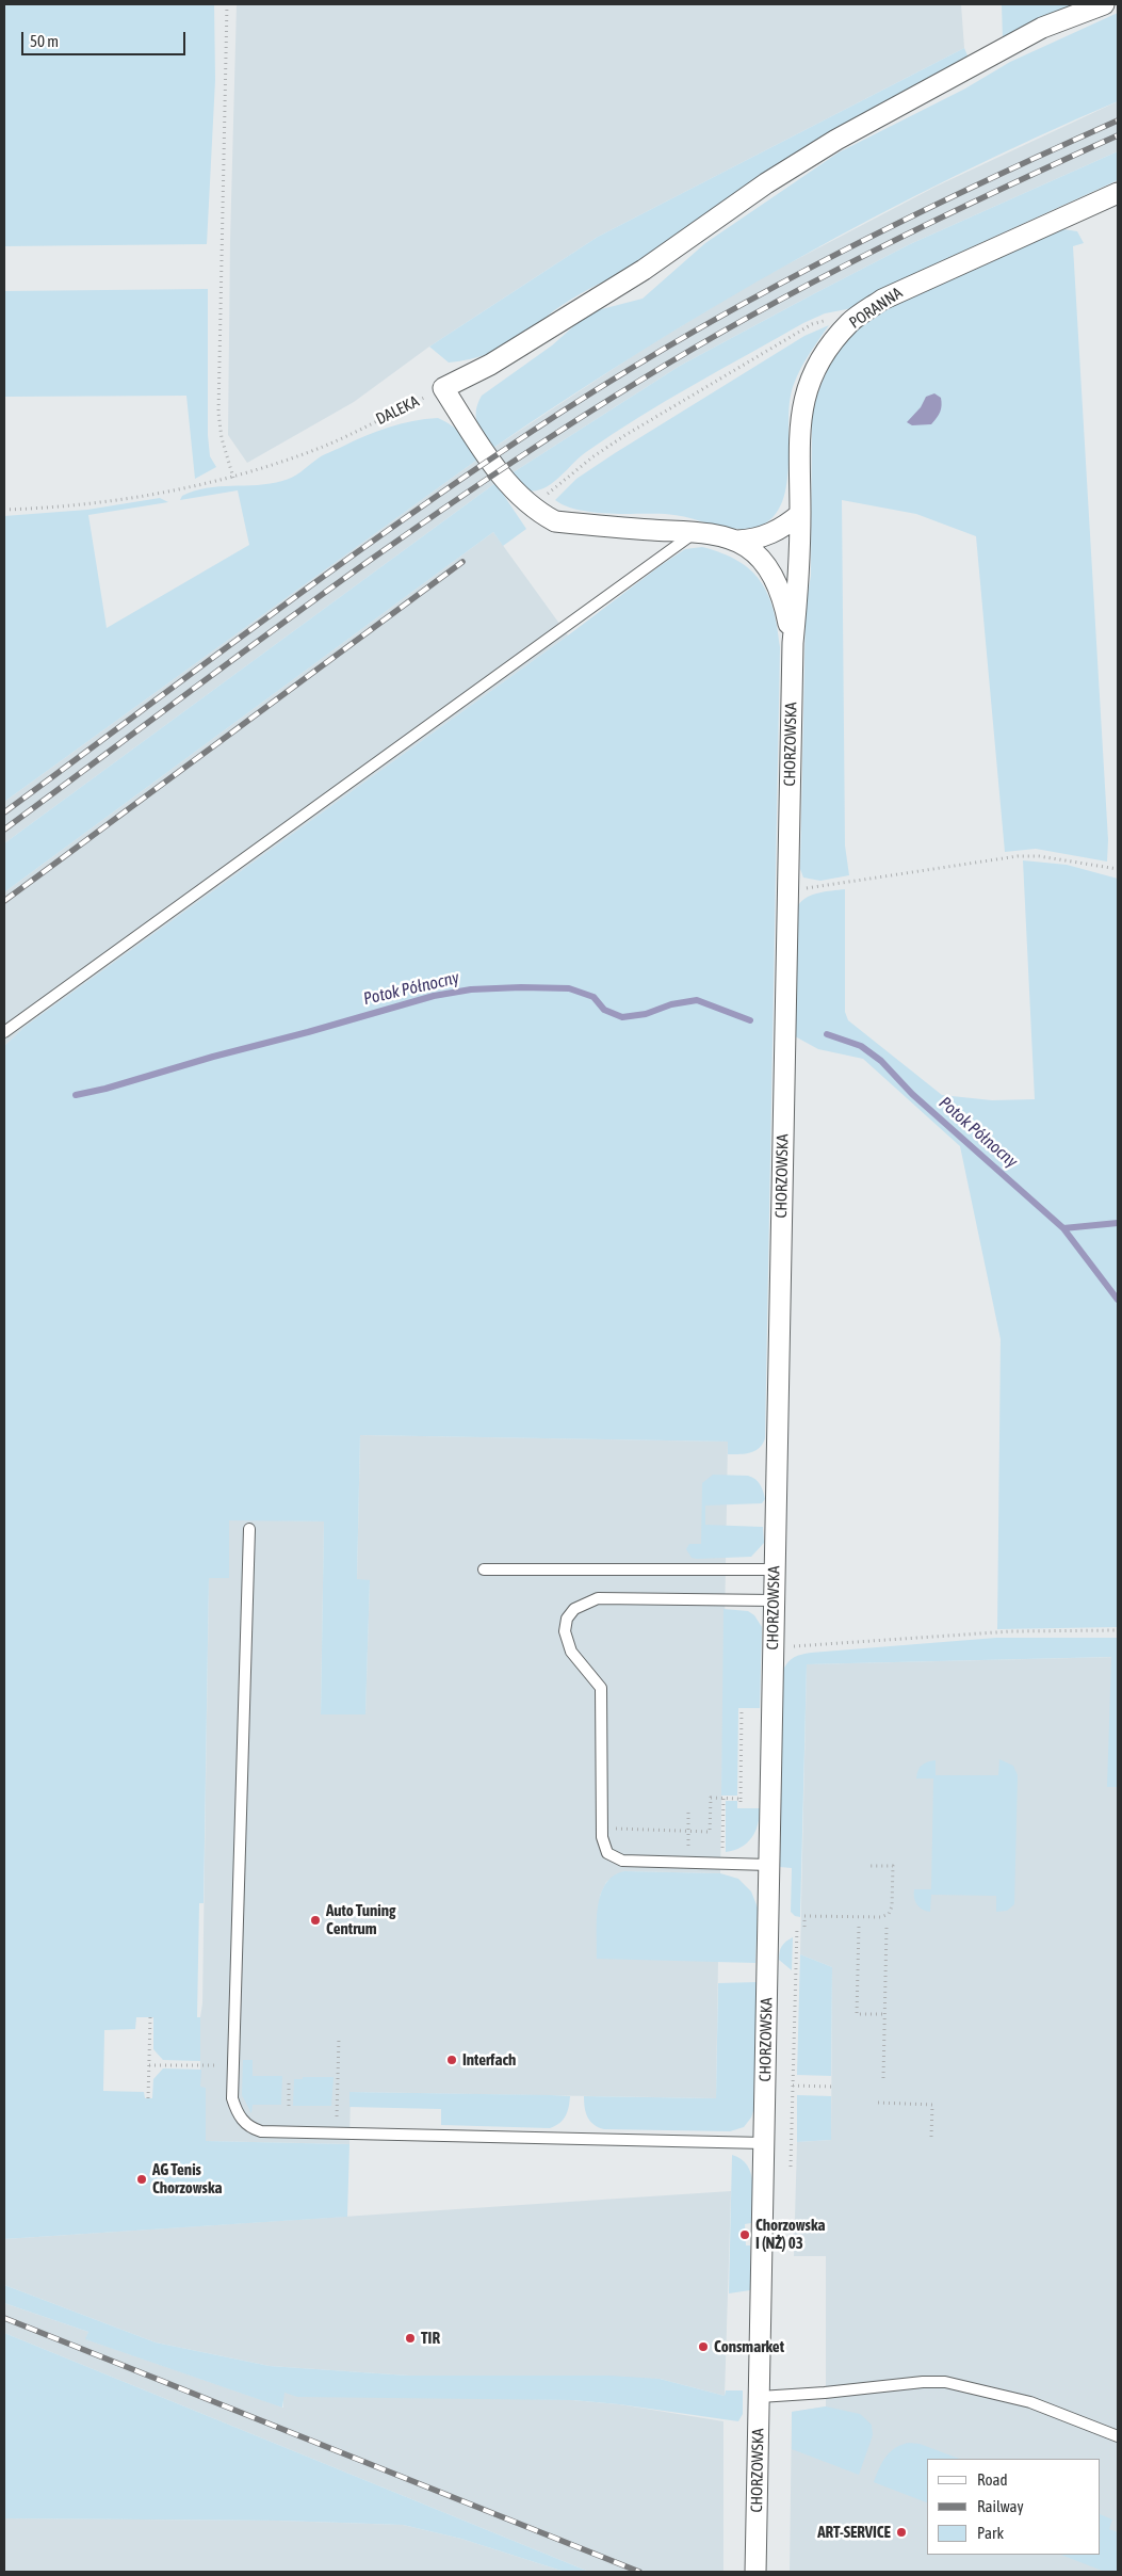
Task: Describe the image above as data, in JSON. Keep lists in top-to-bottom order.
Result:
{
  "streets": {
    "street": ["PORANNA", "CHORZOWSKA"],
    "path": ["DALEKA"]
  },
  "crossings": [
    ["PORANNA", "CHORZOWSKA"]
  ],
  "water": ["Potok Północny"],
  "places": [
    "Auto Tuning Centrum",
    "Interfach",
    "AG Tenis Chorzowska",
    "Chorzowska I (NŻ) 03",
    "TIR",
    "Consmarket",
    "ART-SERVICE"
  ],
  "legend": ["Road", "Railway", "Park"],
  "scale_bar": "50 m"
}
